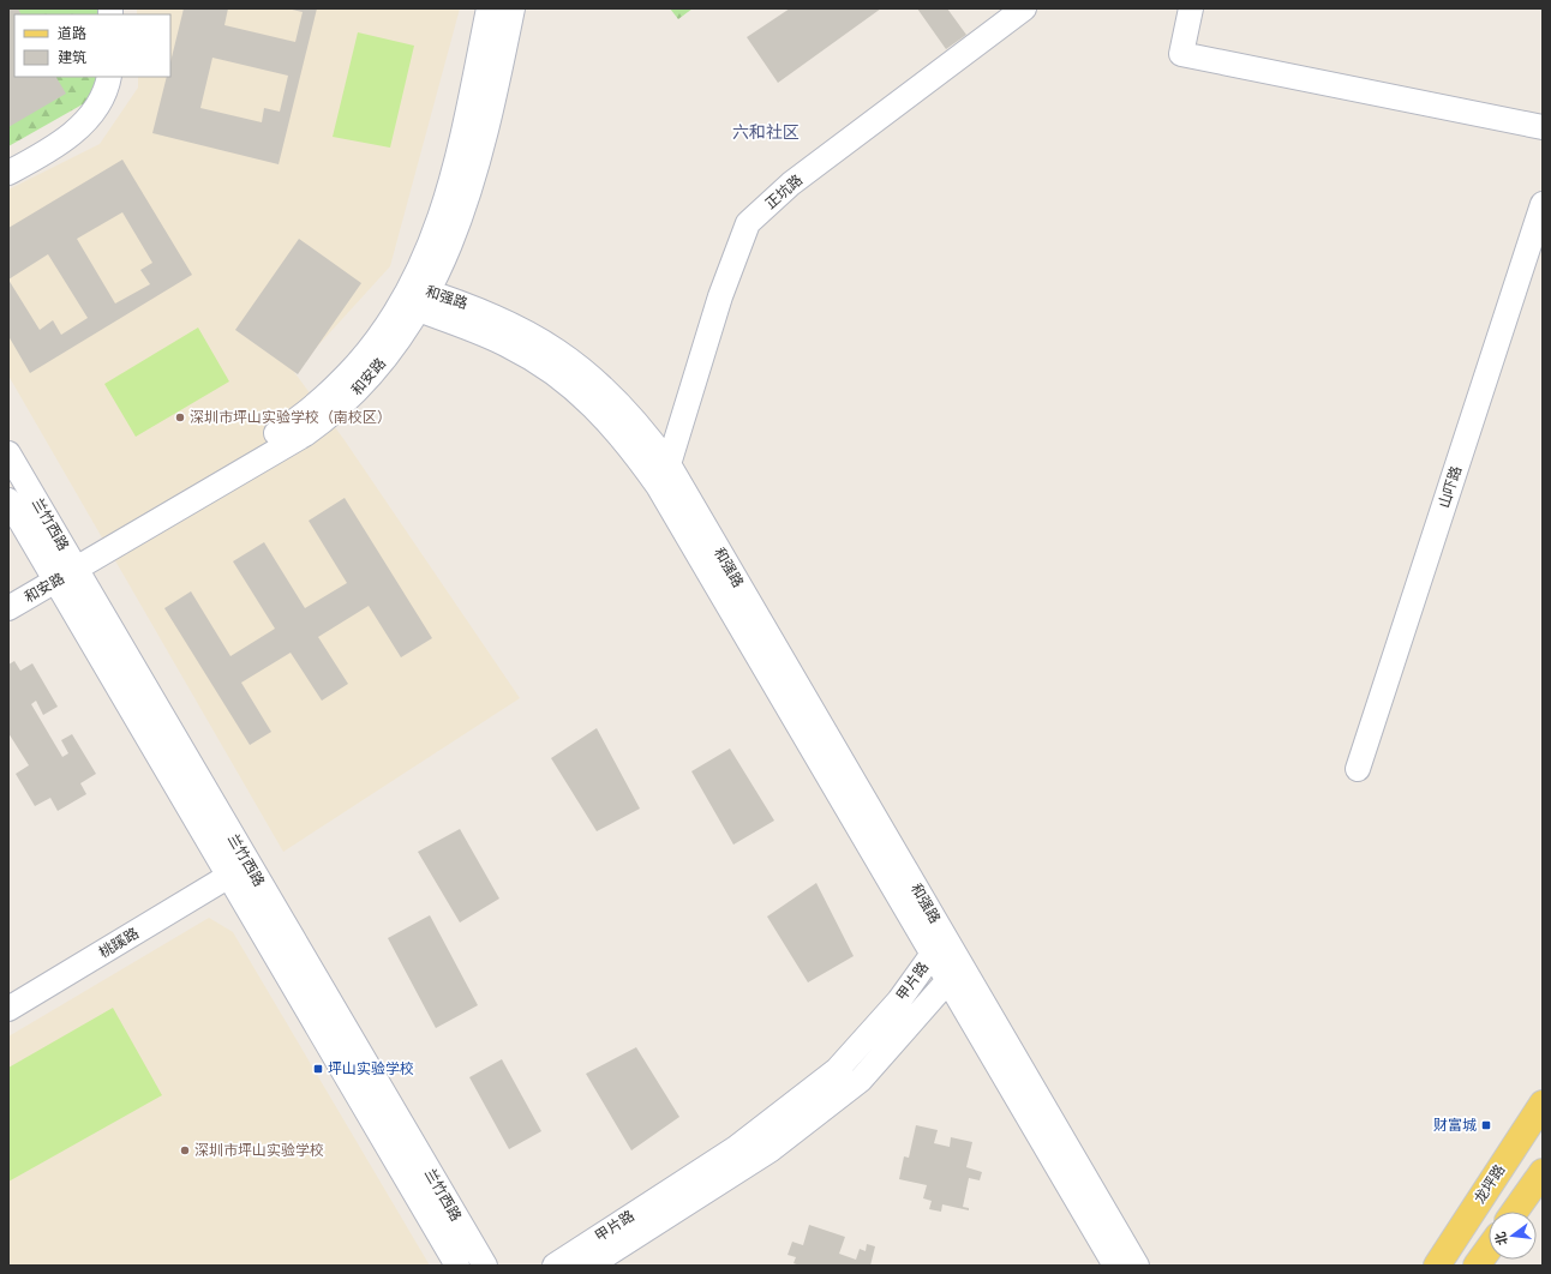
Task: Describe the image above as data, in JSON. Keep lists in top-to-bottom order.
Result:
{
  "streets": {
    "main road": ["龙坪路"],
    "street": [
      "正坑路",
      "和强路",
      "和安路",
      "山吓路",
      "兰竹西路",
      "桃蹊路",
      "甲片路"
    ]
  },
  "crossings": [
    ["正坑路", "和强路"],
    ["和强路", "和安路"],
    ["和强路", "甲片路"],
    ["和安路", "兰竹西路"],
    ["兰竹西路", "桃蹊路"]
  ],
  "districts": ["六和社区"],
  "places": {
    "other": ["深圳市坪山实验学校（南校区）", "深圳市坪山实验学校"],
    "transit": ["坪山实验学校", "财富城"]
  },
  "legend": ["道路", "建筑"],
  "north": "left"
}
